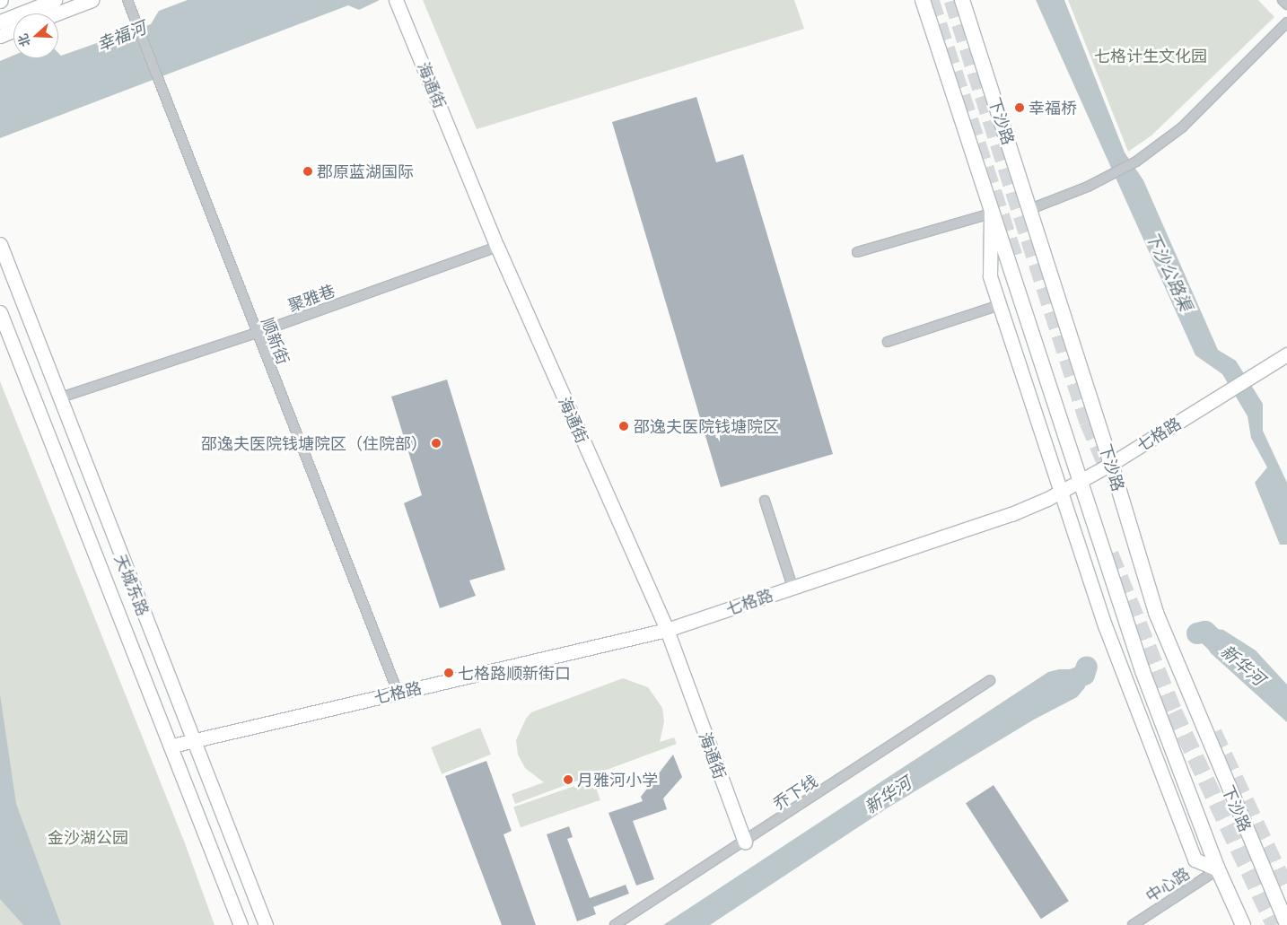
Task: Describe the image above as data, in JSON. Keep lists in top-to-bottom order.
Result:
{
  "streets": {
    "main road": ["下沙路"],
    "street": [
      "海通街",
      "聚雅巷",
      "顺新街",
      "七格路",
      "天城东路",
      "乔下线",
      "中心路"
    ]
  },
  "crossings": [
    ["海通街", "聚雅巷"],
    ["海通街", "七格路"],
    ["海通街", "乔下线"],
    ["下沙路", "七格路"],
    ["聚雅巷", "顺新街"],
    ["聚雅巷", "天城东路"],
    ["顺新街", "七格路"],
    ["七格路", "天城东路"]
  ],
  "water": ["幸福河", "下沙公路渠", "新华河"],
  "parks": ["七格计生文化园", "金沙湖公园"],
  "places": [
    "幸福桥",
    "郡原蓝湖国际",
    "邵逸夫医院钱塘院区",
    "邵逸夫医院钱塘院区（住院部）",
    "七格路顺新街口",
    "月雅河小学"
  ],
  "north": "left"
}
